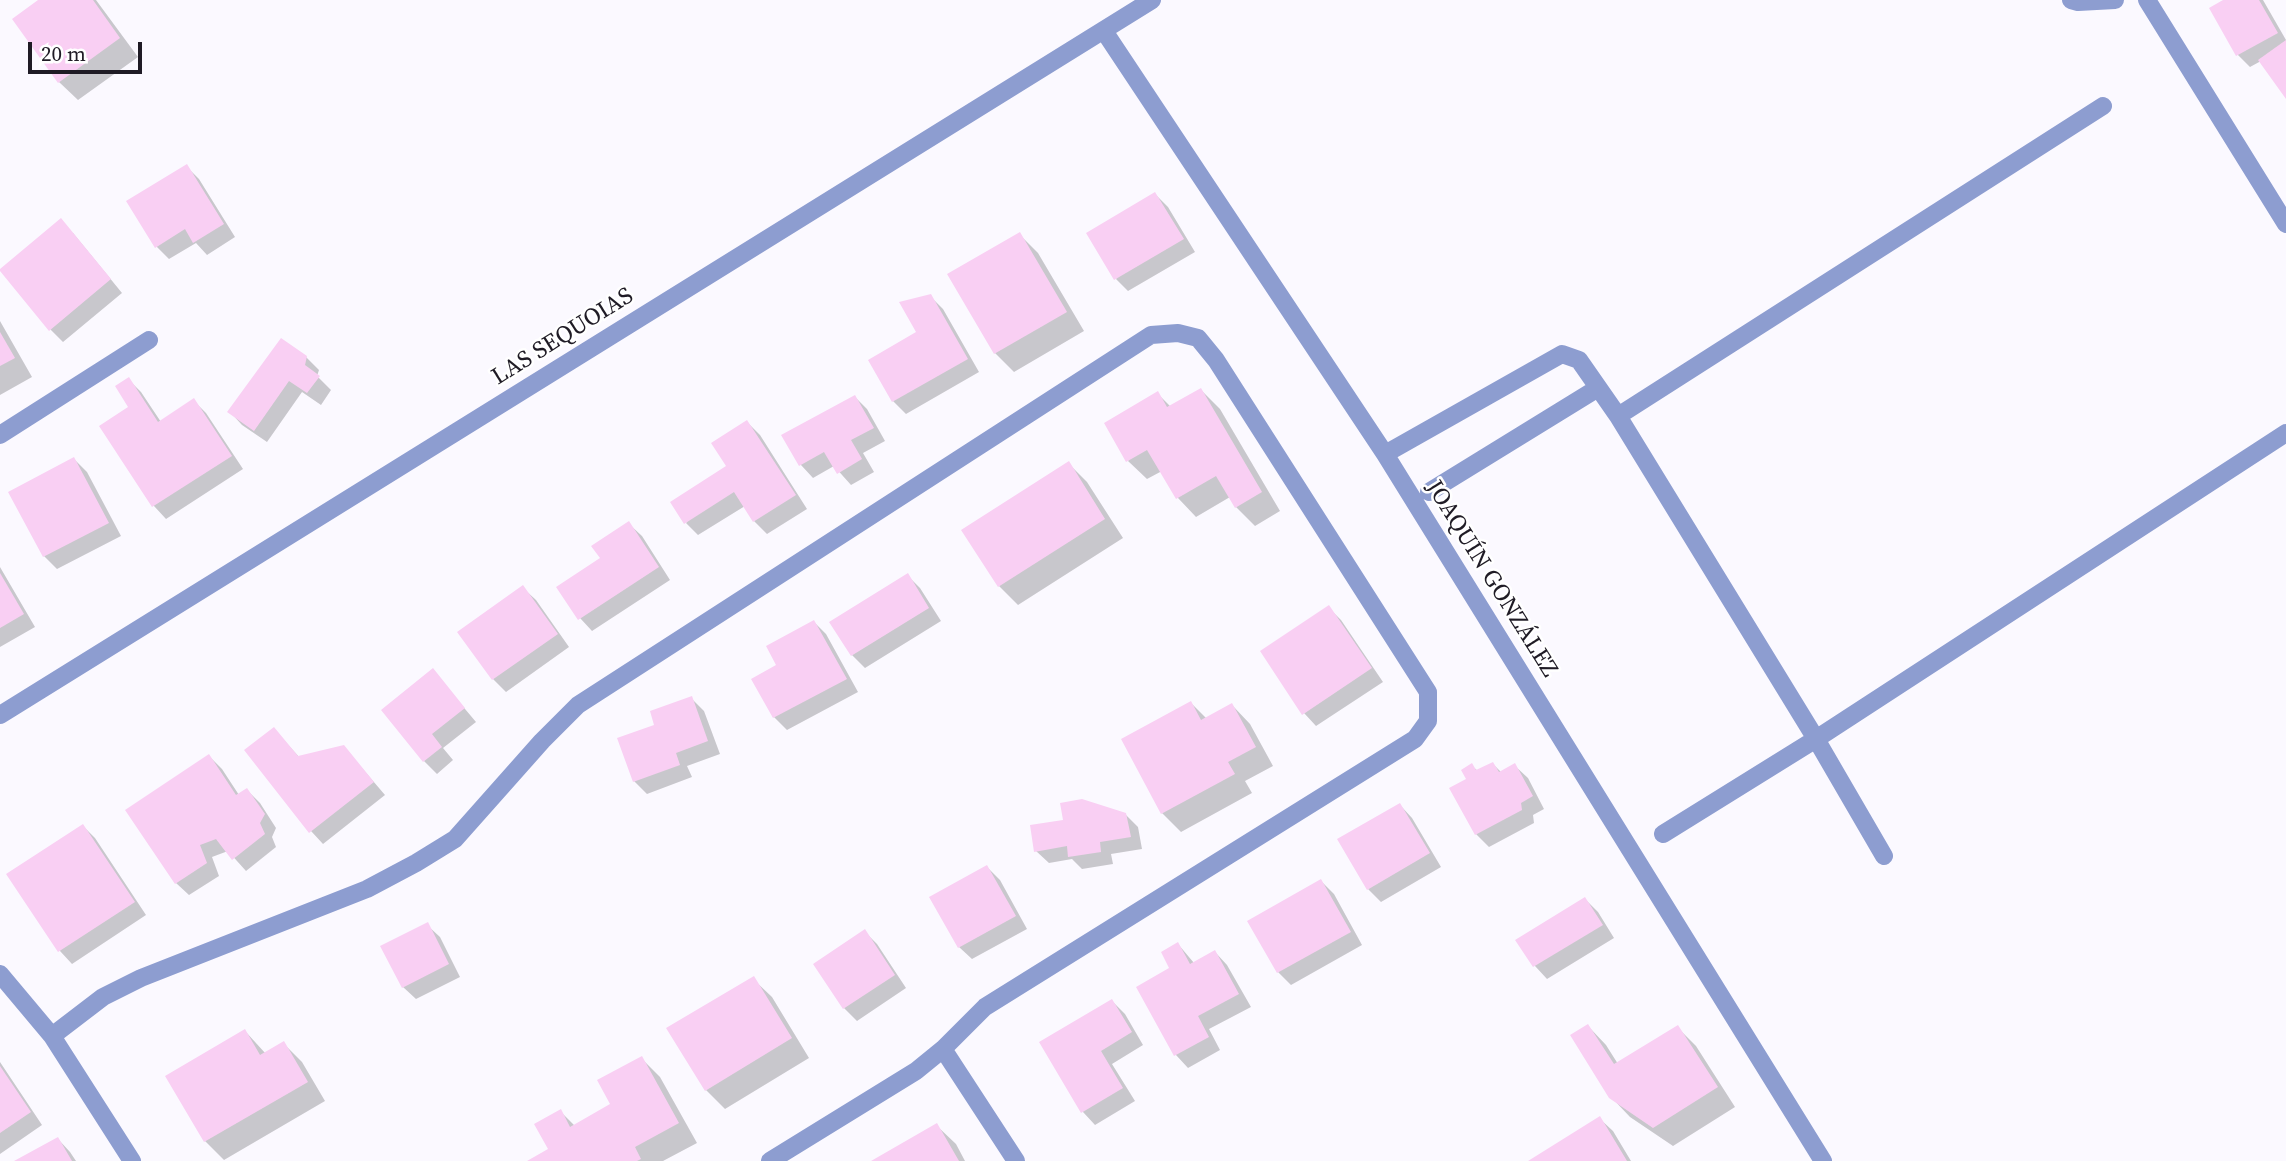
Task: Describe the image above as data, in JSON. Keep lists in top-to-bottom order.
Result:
{
  "streets": {
    "street": ["LAS SEQUOIAS", "JOAQUÍN GONZÁLEZ"]
  },
  "crossings": [
    ["LAS SEQUOIAS", "JOAQUÍN GONZÁLEZ"]
  ],
  "scale_bar": "20 m"
}
